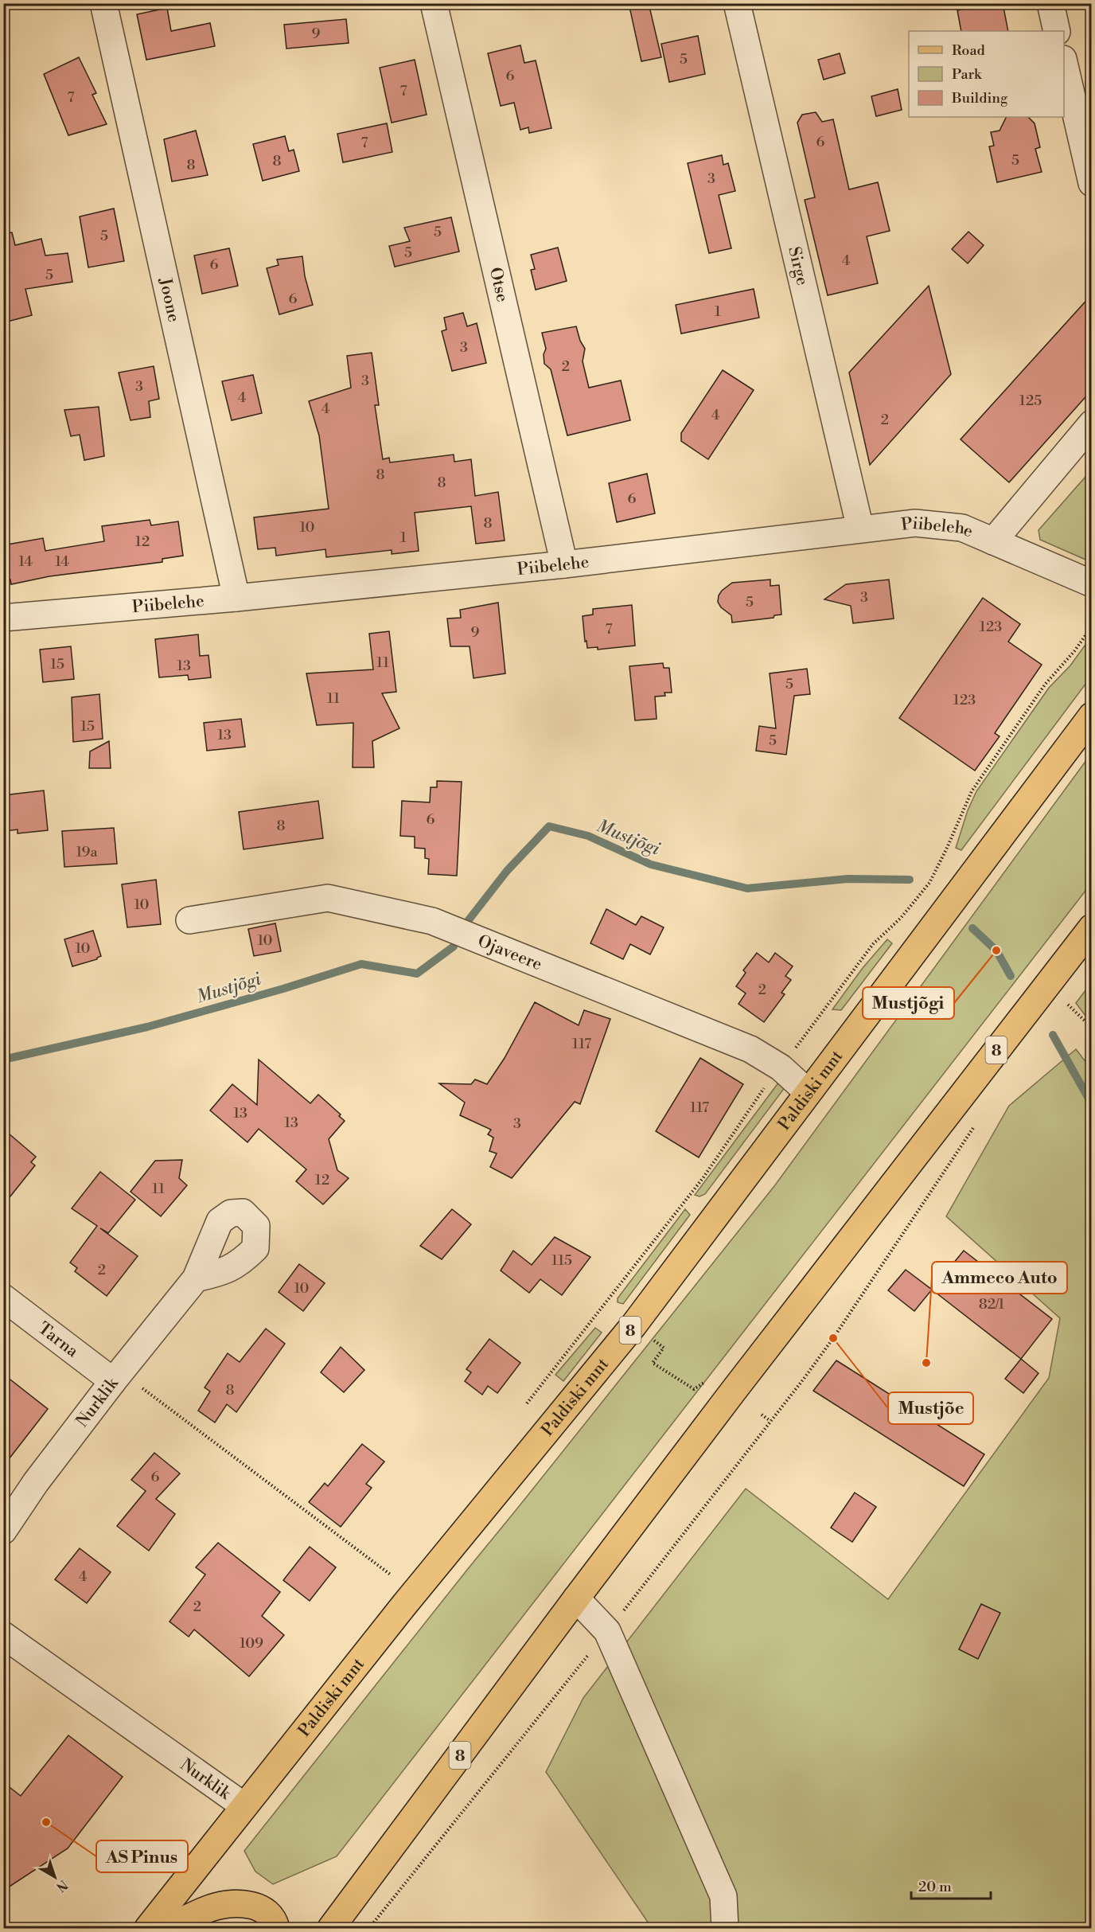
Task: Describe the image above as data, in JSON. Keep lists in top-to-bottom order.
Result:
{
  "streets": {
    "main road": ["8", "Paldiski mnt"],
    "street": [
      "Sirge",
      "Otse",
      "Joone",
      "Piibelehe",
      "Ojaveere",
      "Tarna",
      "Nurklik"
    ]
  },
  "crossings": [
    ["Sirge", "Piibelehe"],
    ["Otse", "Piibelehe"],
    ["Joone", "Piibelehe"],
    ["Ojaveere", "Paldiski mnt"],
    ["Paldiski mnt", "Nurklik"],
    ["Tarna", "Nurklik"]
  ],
  "water": ["Mustjõgi"],
  "places": [
    "Mustjõgi",
    "Mustjõe",
    "Ammeco Auto",
    "AS Pinus"
  ],
  "house_numbers": [
    "9",
    "5",
    "6",
    "7",
    "7",
    "6",
    "7",
    "5",
    "8",
    "8",
    "3",
    "5",
    "5",
    "5",
    "4",
    "6",
    "5",
    "6",
    "1",
    "3",
    "2",
    "3",
    "3",
    "4",
    "125",
    "4",
    "4",
    "2",
    "8",
    "8",
    "6",
    "8",
    "10",
    "1",
    "12",
    "14",
    "14",
    "3",
    "5",
    "123",
    "7",
    "9",
    "11",
    "15",
    "13",
    "5",
    "11",
    "123",
    "15",
    "13",
    "5",
    "6",
    "8",
    "19a",
    "10",
    "10",
    "10",
    "2",
    "117",
    "117",
    "13",
    "13",
    "3",
    "12",
    "11",
    "115",
    "2",
    "10",
    "82/1",
    "8",
    "6",
    "4",
    "2",
    "109"
  ],
  "legend": ["Road", "Park", "Building"],
  "scale_bar": "20 m",
  "north": "bottom right"
}
